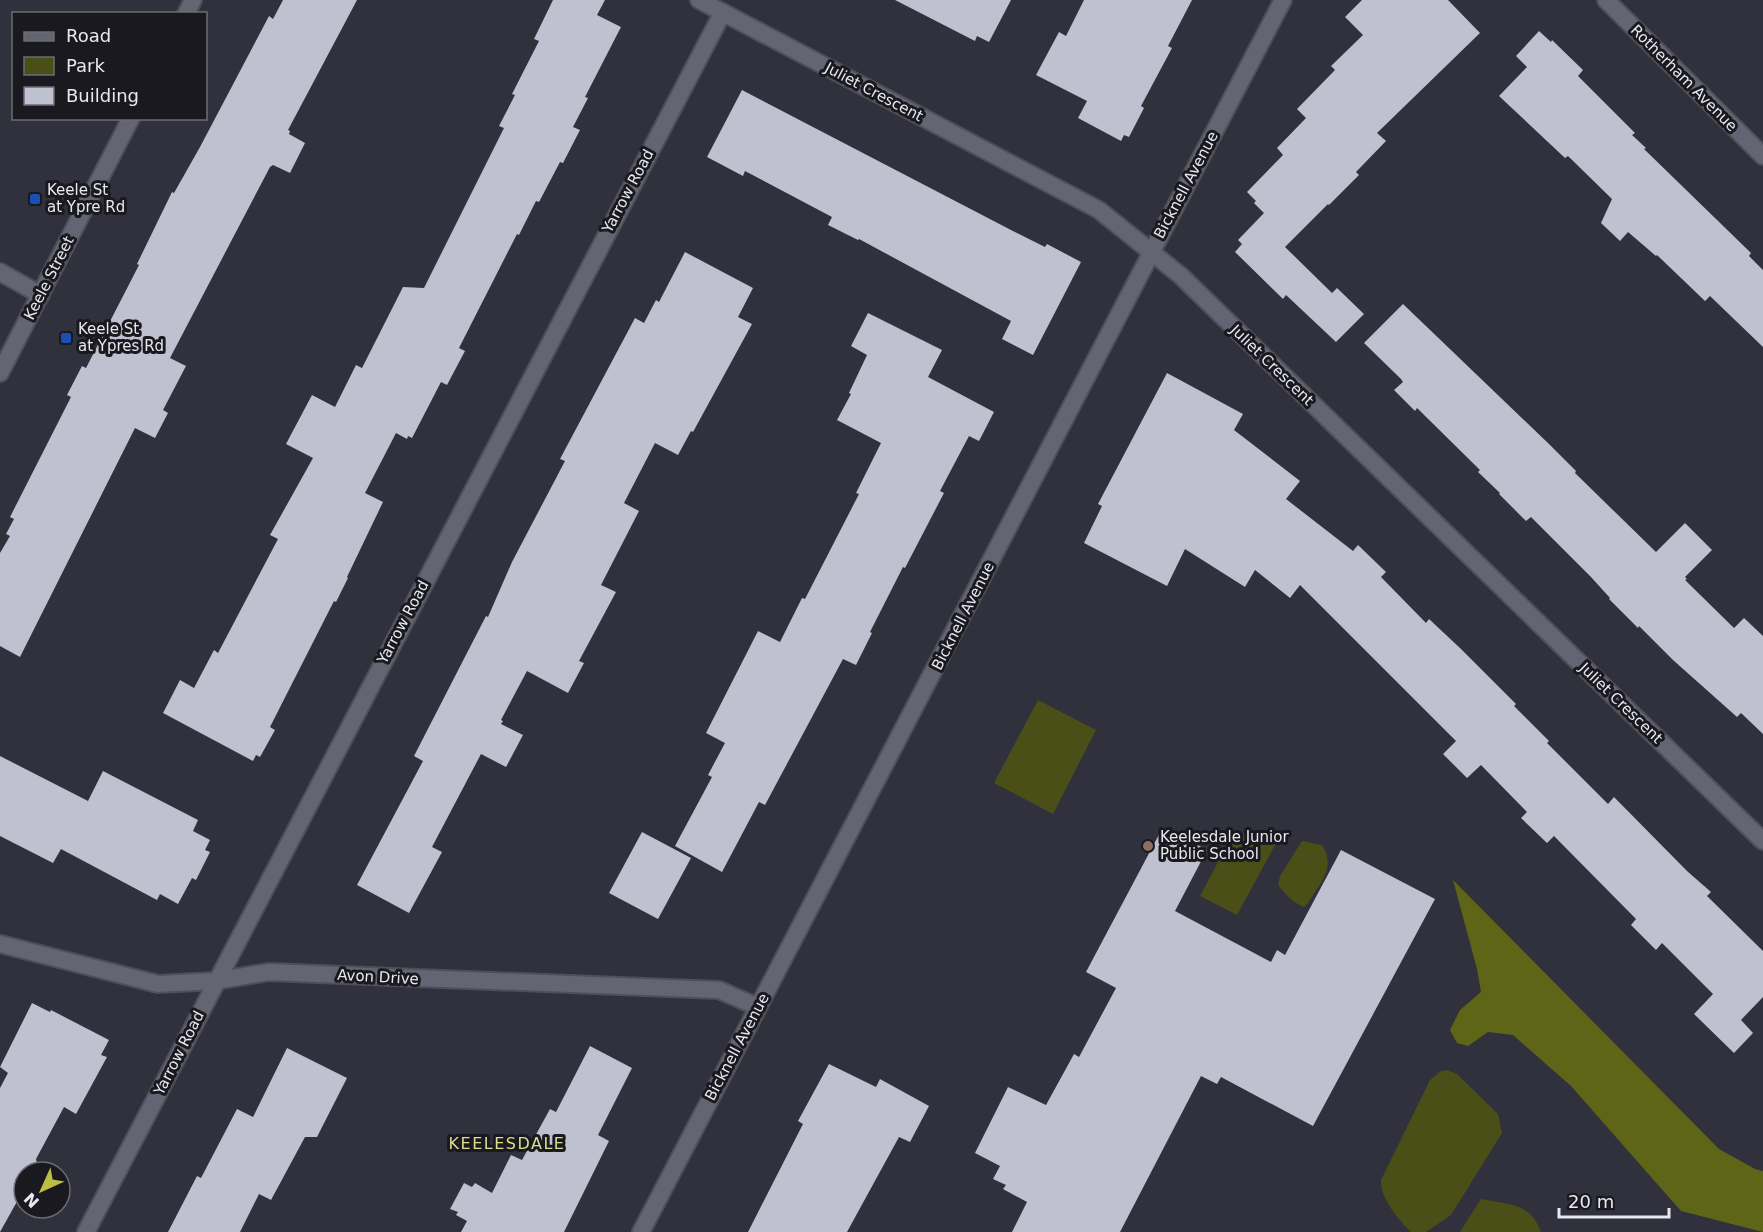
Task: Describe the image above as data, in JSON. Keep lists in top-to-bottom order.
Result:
{
  "streets": {
    "street": [
      "Rotherham Avenue",
      "Juliet Crescent",
      "Bicknell Avenue",
      "Yarrow Road",
      "Keele Street",
      "Avon Drive"
    ]
  },
  "crossings": [
    ["Juliet Crescent", "Bicknell Avenue"],
    ["Juliet Crescent", "Yarrow Road"],
    ["Bicknell Avenue", "Avon Drive"],
    ["Yarrow Road", "Avon Drive"]
  ],
  "districts": ["KEELESDALE"],
  "places": {
    "transit": ["Keele St at Ypre Rd", "Keele St at Ypres Rd"],
    "other": ["Keelesdale Junior Public School"]
  },
  "legend": ["Road", "Park", "Building"],
  "scale_bar": "20 m",
  "north": "bottom left"
}
